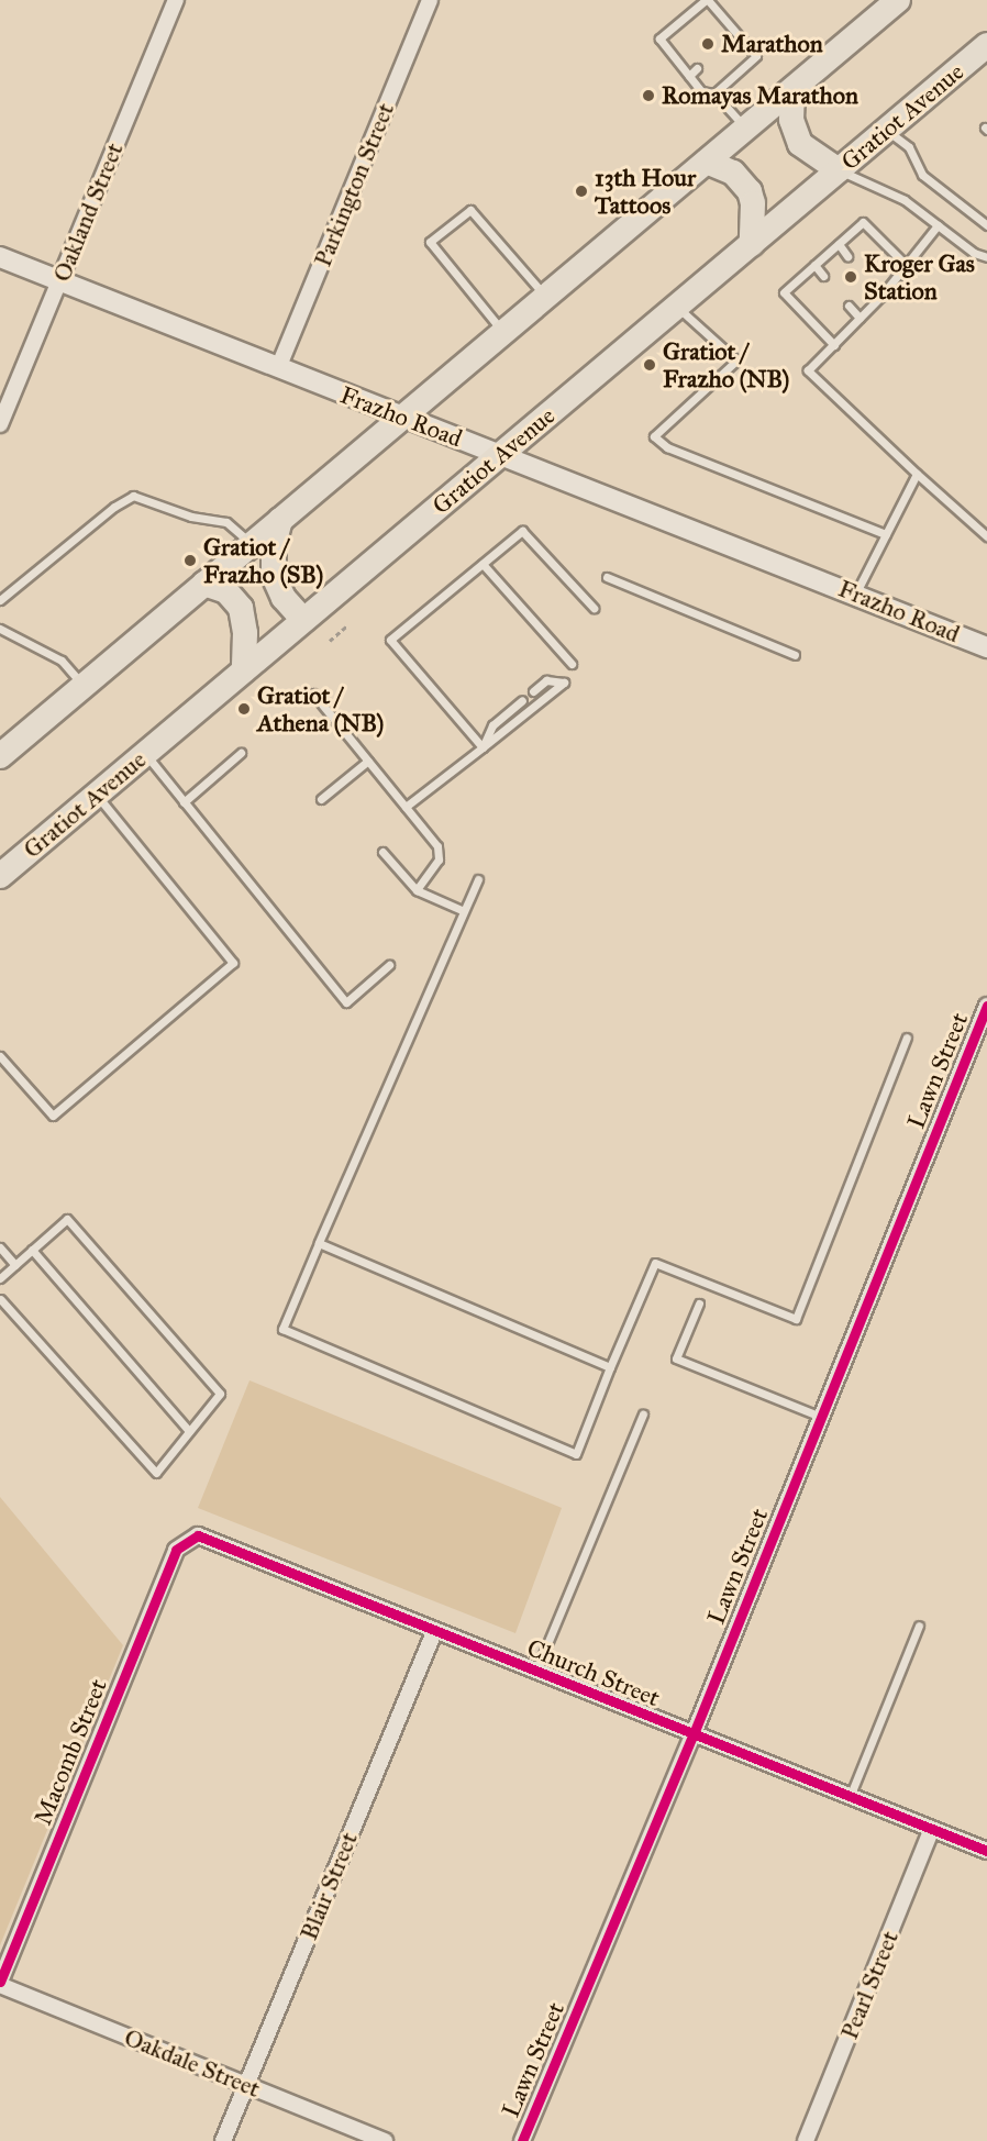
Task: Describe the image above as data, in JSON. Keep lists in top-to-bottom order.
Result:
{
  "streets": {
    "main road": ["Gratiot Avenue"],
    "street": [
      "Parkington Street",
      "Oakland Street",
      "Frazho Road",
      "Lawn Street",
      "Church Street",
      "Macomb Street",
      "Blair Street",
      "Pearl Street",
      "Oakdale Street"
    ]
  },
  "crossings": [
    ["Gratiot Avenue", "Frazho Road"],
    ["Parkington Street", "Frazho Road"],
    ["Oakland Street", "Frazho Road"],
    ["Lawn Street", "Church Street"],
    ["Church Street", "Macomb Street"],
    ["Church Street", "Blair Street"],
    ["Church Street", "Pearl Street"],
    ["Macomb Street", "Oakdale Street"],
    ["Blair Street", "Oakdale Street"]
  ],
  "places": [
    "Marathon",
    "Romayas Marathon",
    "13th Hour Tattoos",
    "Kroger Gas Station",
    "Gratiot / Frazho (NB)",
    "Gratiot / Frazho (SB)",
    "Gratiot / Athena (NB)"
  ]
}
